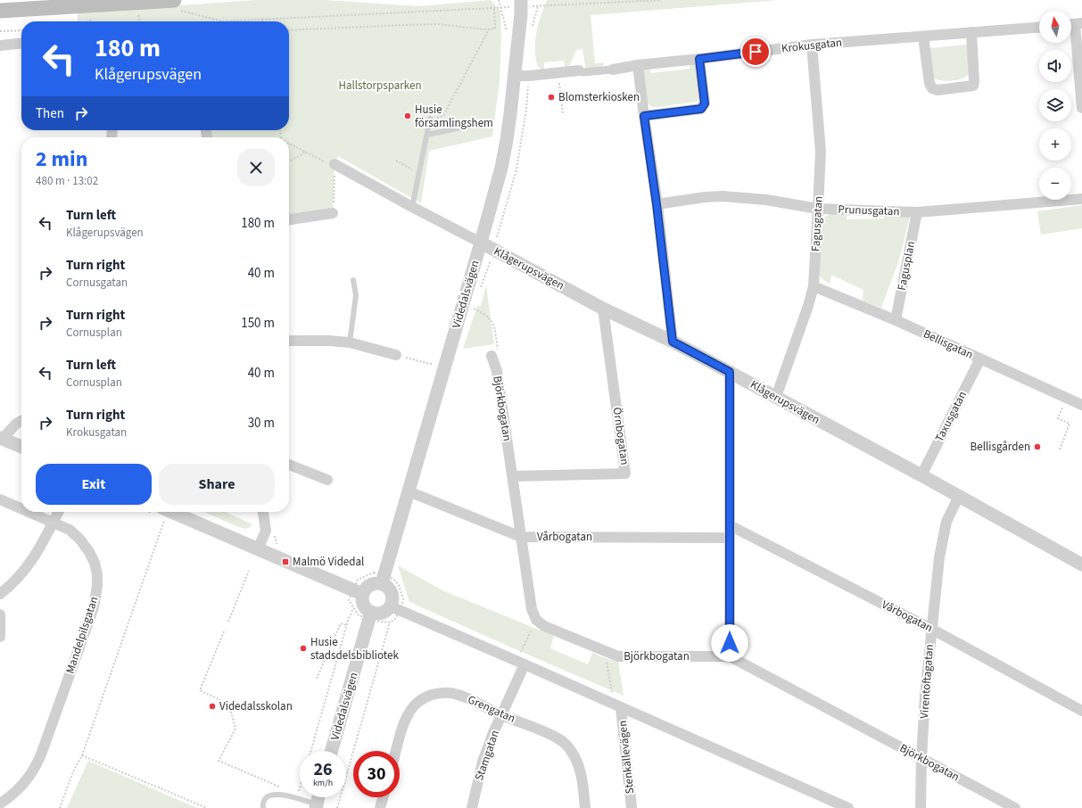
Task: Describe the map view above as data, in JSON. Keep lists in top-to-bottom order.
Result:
{
  "streets": {
    "street": [
      "Krokusgatan",
      "Prunusgatan",
      "Fagusgatan",
      "Fagusplan",
      "Klågerupsvägen",
      "Videdalsvägen",
      "Bellisgatan",
      "Björkbogatan",
      "Taxusgatan",
      "Örnbogatan",
      "Vårbogatan",
      "Mandelpilsgatan",
      "Virentoftagatan",
      "Grengatan",
      "Stamgatan",
      "Stenkällevägen"
    ]
  },
  "crossings": [
    ["Krokusgatan", "Fagusgatan"],
    ["Krokusgatan", "Videdalsvägen"],
    ["Prunusgatan", "Fagusgatan"],
    ["Prunusgatan", "Fagusplan"],
    ["Fagusgatan", "Klågerupsvägen"],
    ["Fagusgatan", "Bellisgatan"],
    ["Fagusplan", "Bellisgatan"],
    ["Klågerupsvägen", "Videdalsvägen"],
    ["Klågerupsvägen", "Taxusgatan"],
    ["Klågerupsvägen", "Örnbogatan"],
    ["Klågerupsvägen", "Virentoftagatan"],
    ["Videdalsvägen", "Vårbogatan"],
    ["Bellisgatan", "Taxusgatan"],
    ["Björkbogatan", "Örnbogatan"],
    ["Björkbogatan", "Vårbogatan"],
    ["Björkbogatan", "Virentoftagatan"],
    ["Vårbogatan", "Virentoftagatan"],
    ["Grengatan", "Stamgatan"]
  ],
  "parks": ["Hallstorpsparken"],
  "places": {
    "other": [
      "Blomsterkiosken",
      "Husie församlingshem",
      "Bellisgården",
      "Husie stadsdelsbibliotek",
      "Videdalsskolan"
    ],
    "transit": ["Malmö Videdal"]
  },
  "north": "top",
  "page": {
    "map_buttons": ["+", "−"],
    "turn": ["180 m", "Klågerupsvägen"],
    "then": "Then",
    "heading": ["2 min", "480 m · 13:02"],
    "list": [
      {
        "name": "Turn left",
        "note": "Klågerupsvägen",
        "value": "180 m"
      },
      {
        "name": "Turn right",
        "note": "Cornusgatan",
        "value": "40 m"
      },
      {
        "name": "Turn right",
        "note": "Cornusplan",
        "value": "150 m"
      },
      {
        "name": "Turn left",
        "note": "Cornusplan",
        "value": "40 m"
      },
      {
        "name": "Turn right",
        "note": "Krokusgatan",
        "value": "30 m"
      }
    ],
    "buttons": ["Exit", "Share"],
    "speed": "26 km/h",
    "limit": "30"
  }
}
